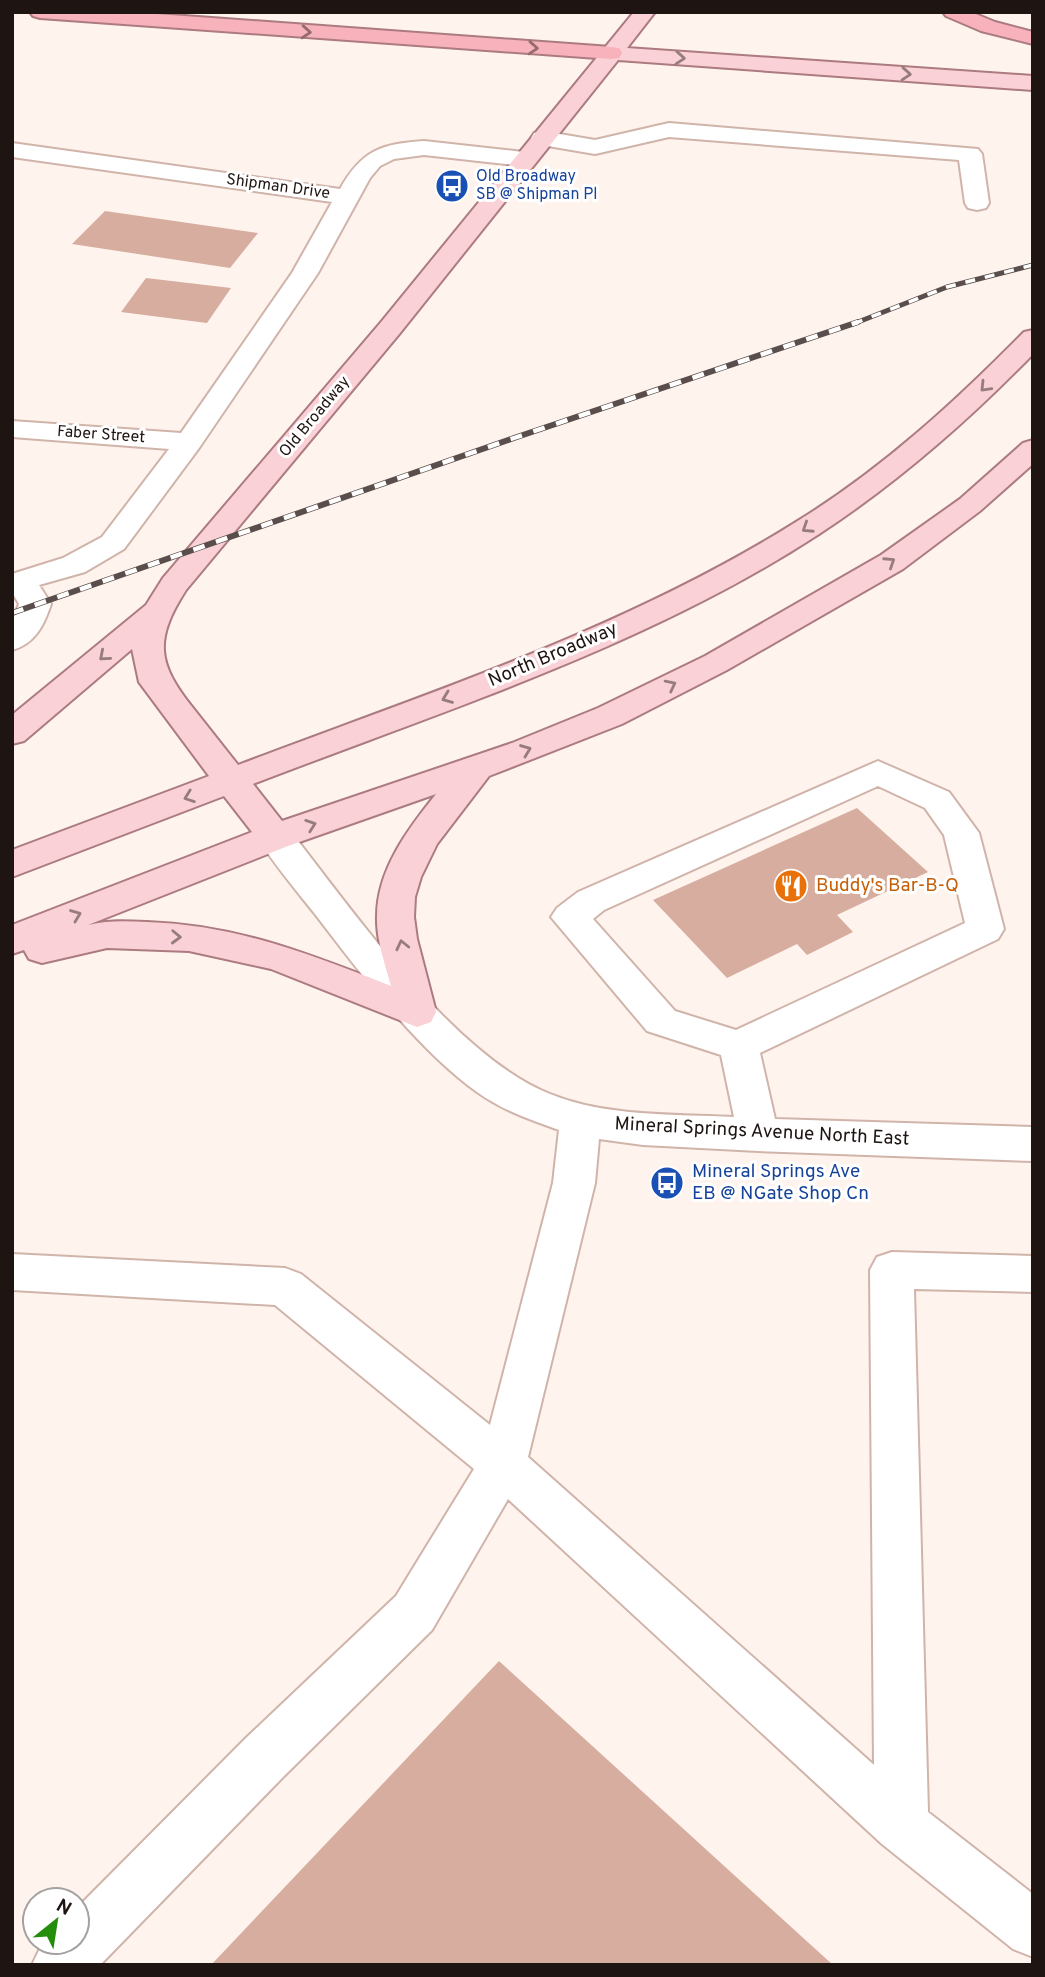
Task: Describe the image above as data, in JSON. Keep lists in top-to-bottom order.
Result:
{
  "streets": {
    "main road": ["Old Broadway", "North Broadway"],
    "street": ["Shipman Drive", "Faber Street", "Mineral Springs Avenue North East"]
  },
  "crossings": [
    ["Shipman Drive", "Old Broadway"],
    ["Old Broadway", "North Broadway"],
    ["Old Broadway", "Mineral Springs Avenue North East"]
  ],
  "places": {
    "bus stop": ["Old Broadway SB @ Shipman Pl", "Mineral Springs Ave EB @ NGate Shop Cn"],
    "restaurant": ["Buddy's Bar-B-Q"]
  },
  "north": "top right"
}
